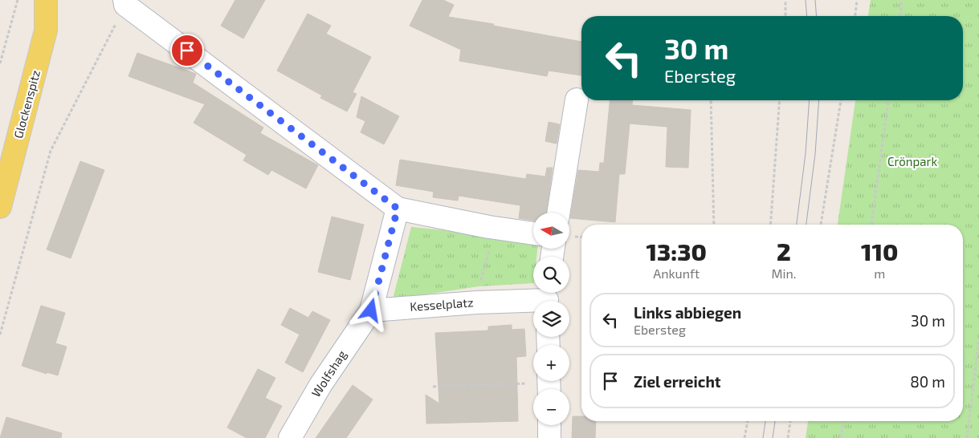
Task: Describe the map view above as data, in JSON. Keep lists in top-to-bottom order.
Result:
{
  "streets": {
    "main road": ["Glockenspitz"],
    "street": ["Kesselplatz", "Wolfshag"]
  },
  "crossings": [
    ["Kesselplatz", "Wolfshag"]
  ],
  "parks": ["Crönpark"],
  "north": "left",
  "page": {
    "turn": ["30 m", "Ebersteg"],
    "map_buttons": ["+", "−"],
    "eta": [
      "13:30",
      "Ankunft",
      "2",
      "Min.",
      "110",
      "m"
    ],
    "list": [
      {
        "name": "Links abbiegen",
        "note": "Ebersteg",
        "value": "30 m"
      },
      {
        "name": "Ziel erreicht",
        "value": "80 m"
      }
    ]
  }
}
